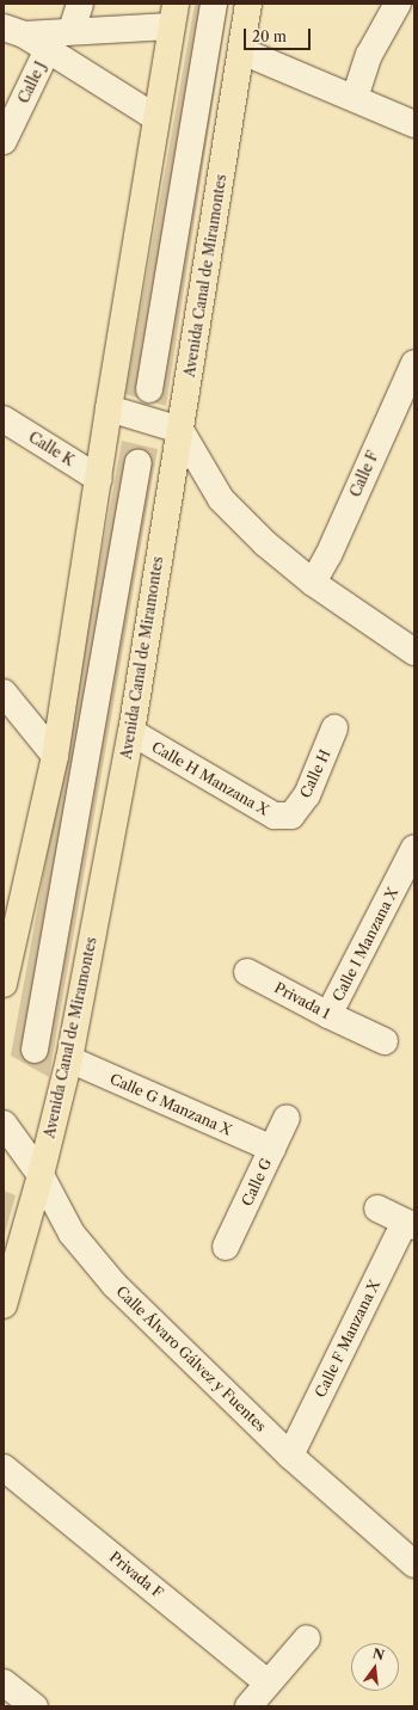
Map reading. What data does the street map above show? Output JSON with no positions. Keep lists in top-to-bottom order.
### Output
{
  "streets": {
    "main road": ["Avenida Canal de Miramontes"],
    "street": [
      "Calle J",
      "Calle K",
      "Calle F",
      "Calle H",
      "Calle H Manzana X",
      "Calle I Manzana X",
      "Privada 1",
      "Calle G Manzana X",
      "Calle G",
      "Calle F Manzana X",
      "Calle Álvaro Gálvez y Fuentes",
      "Privada F"
    ]
  },
  "crossings": [
    ["Avenida Canal de Miramontes", "Calle H Manzana X"],
    ["Avenida Canal de Miramontes", "Calle G Manzana X"],
    ["Avenida Canal de Miramontes", "Calle Álvaro Gálvez y Fuentes"],
    ["Calle H", "Calle H Manzana X"],
    ["Calle I Manzana X", "Privada 1"],
    ["Calle G Manzana X", "Calle G"],
    ["Calle F Manzana X", "Calle Álvaro Gálvez y Fuentes"]
  ],
  "scale_bar": "20 m",
  "north": "top"
}
